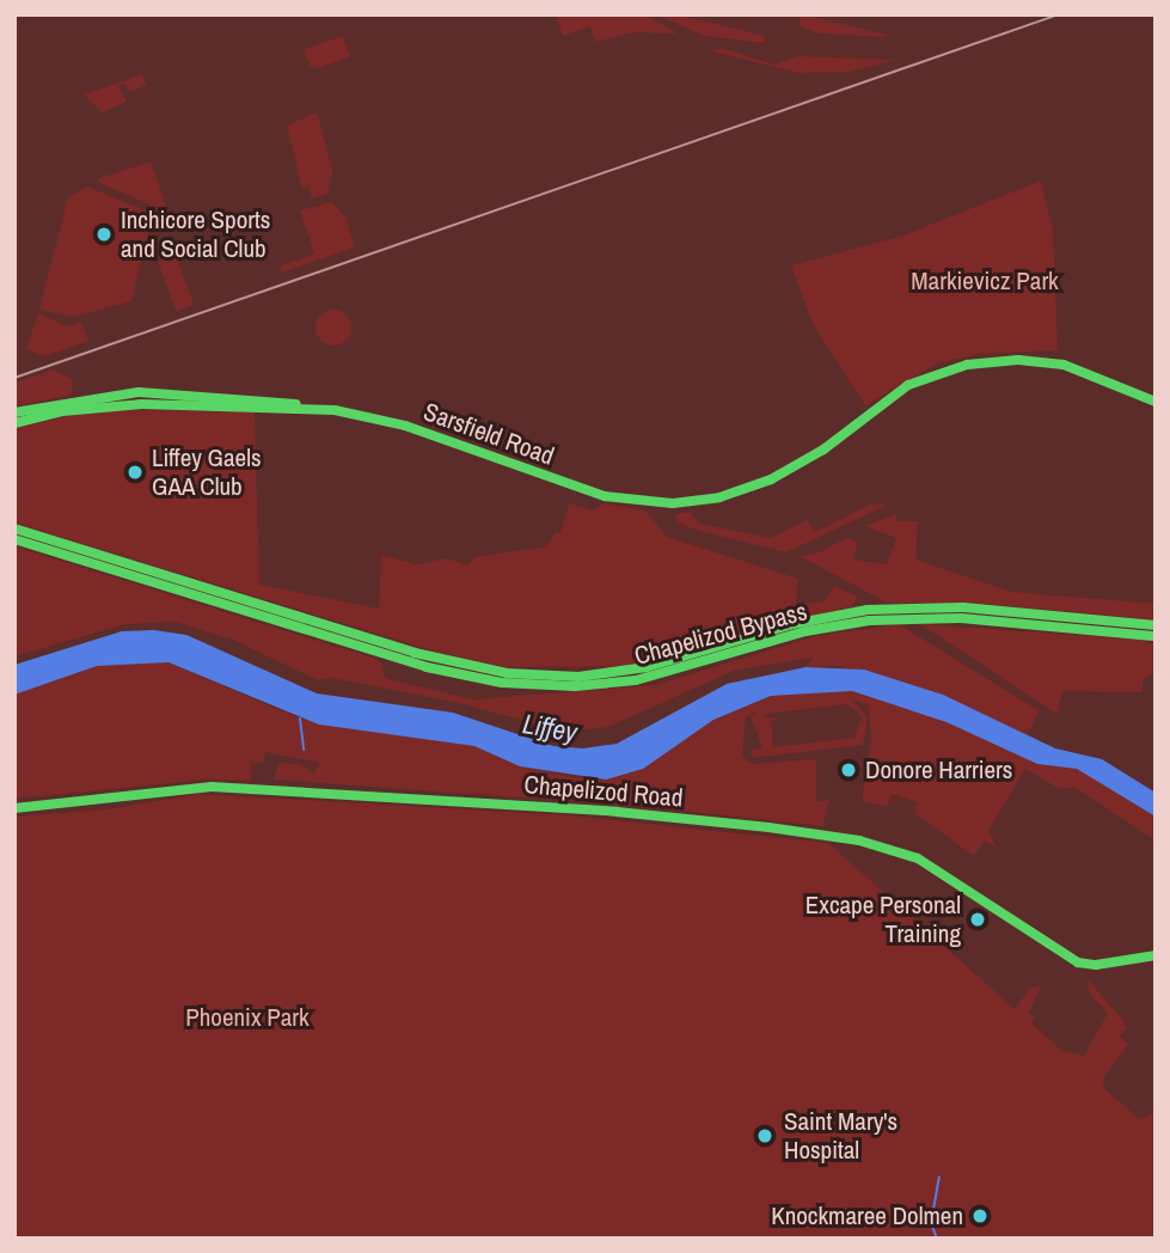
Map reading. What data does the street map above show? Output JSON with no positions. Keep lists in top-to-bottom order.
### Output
{
  "streets": {
    "main road": ["Sarsfield Road", "Chapelizod Bypass", "Chapelizod Road"]
  },
  "water": ["Liffey"],
  "parks": ["Markievicz Park", "Phoenix Park"],
  "places": [
    "Inchicore Sports and Social Club",
    "Liffey Gaels GAA Club",
    "Donore Harriers",
    "Excape Personal Training",
    "Saint Mary's Hospital",
    "Knockmaree Dolmen"
  ]
}
